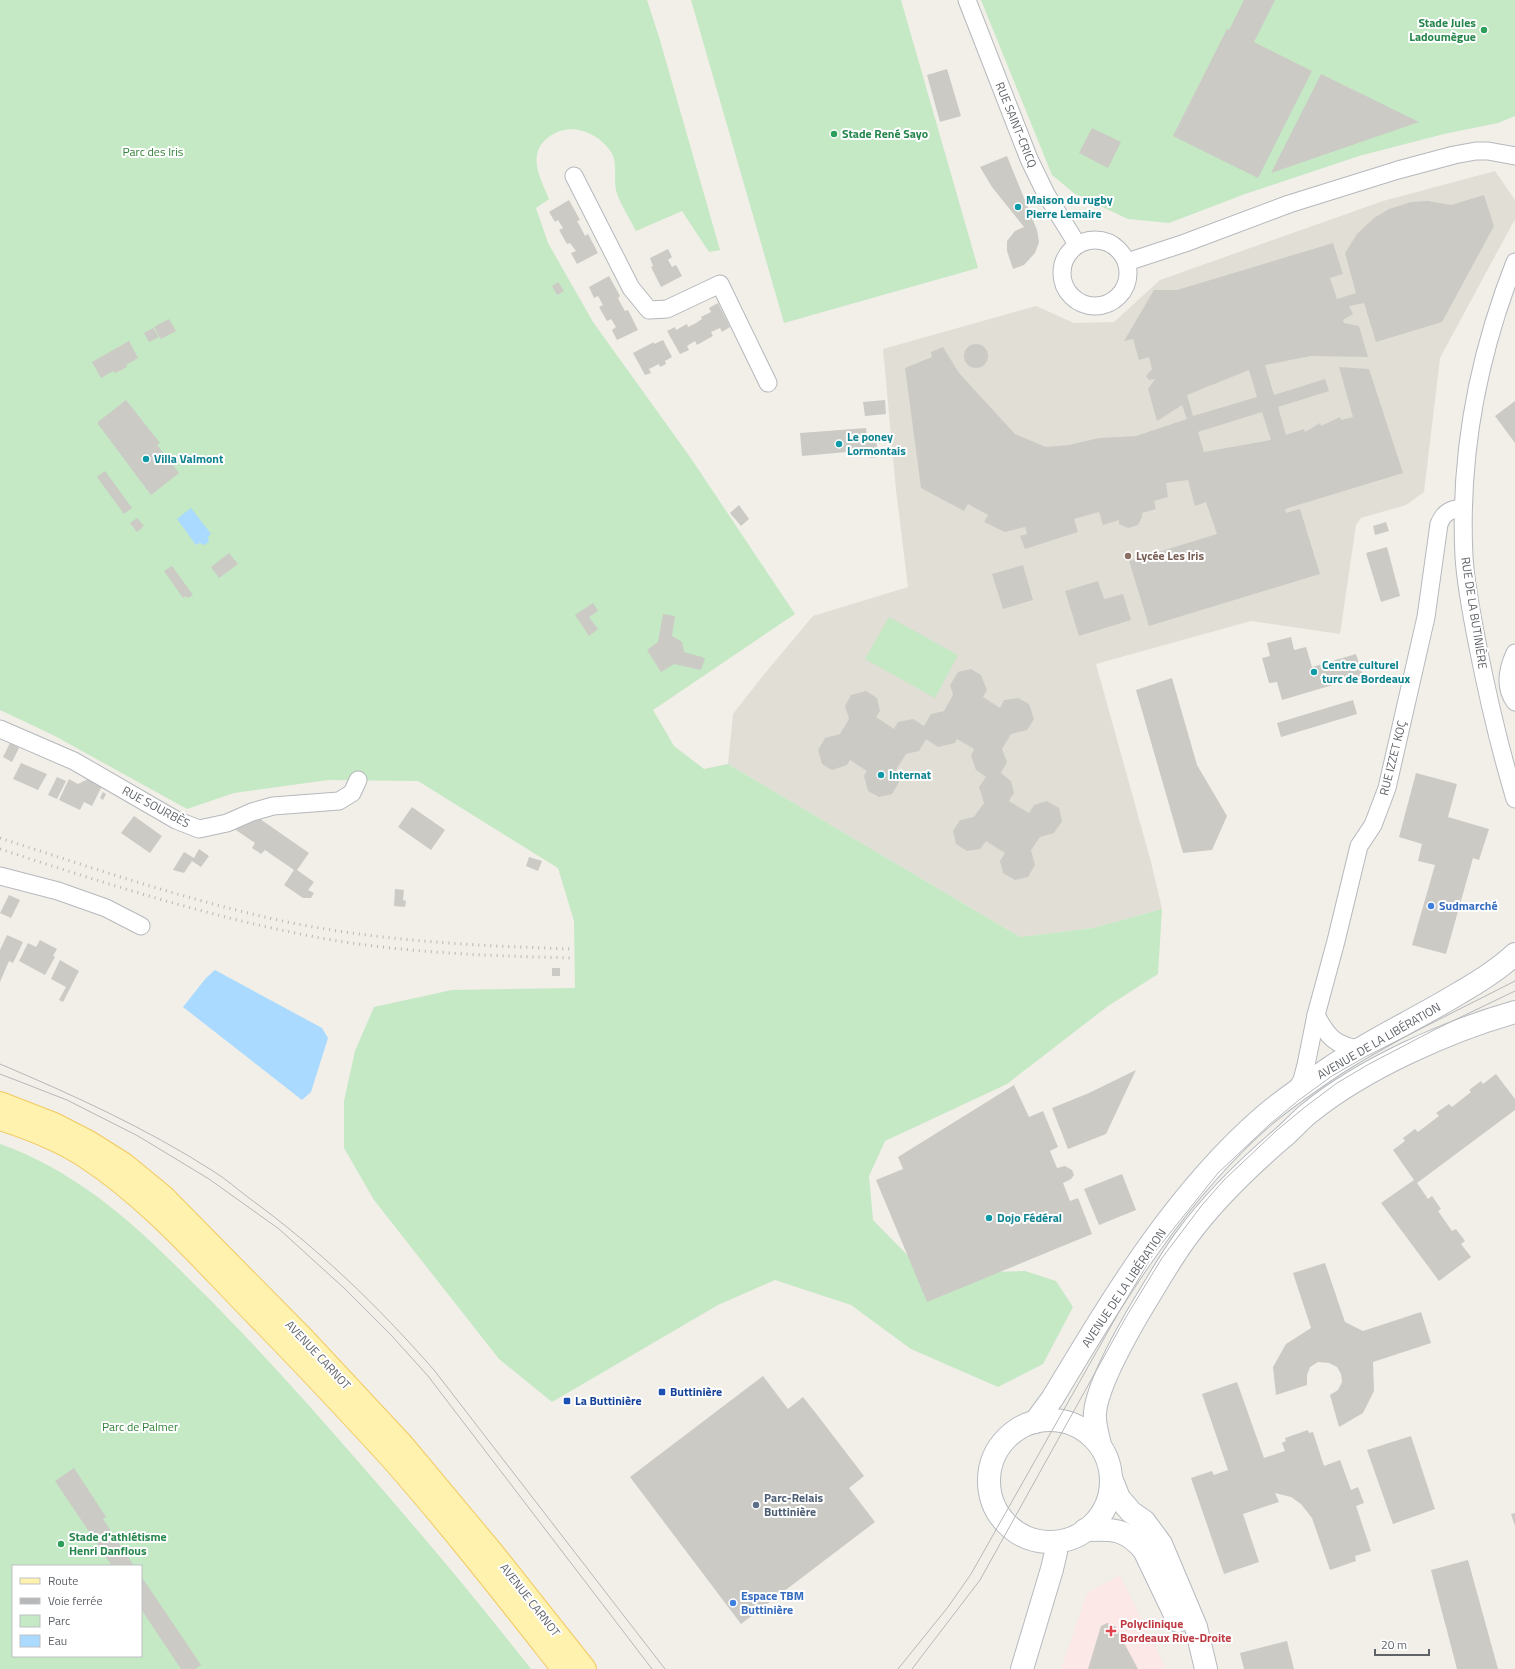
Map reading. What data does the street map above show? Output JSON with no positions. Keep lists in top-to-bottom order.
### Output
{
  "streets": {
    "main road": ["AVENUE CARNOT"],
    "street": [
      "RUE SAINT-CRICQ",
      "RUE DE LA BUTINIÈRE",
      "RUE IZZET KOÇ",
      "RUE SOURBÈS",
      "AVENUE DE LA LIBÉRATION"
    ]
  },
  "crossings": [
    ["RUE DE LA BUTINIÈRE", "RUE IZZET KOÇ"],
    ["RUE IZZET KOÇ", "AVENUE DE LA LIBÉRATION"]
  ],
  "parks": ["Parc des Iris", "Parc de Palmer"],
  "places": {
    "other": [
      "Stade Jules Ladoumègue",
      "Stade René Sayo",
      "Maison du rugby Pierre Lemaire",
      "Le poney Lormontais",
      "Villa Valmont",
      "Lycée Les Iris",
      "Centre culturel turc de Bordeaux",
      "Internat",
      "Sudmarché",
      "Dojo Fédéral",
      "Parc-Relais Buttinière",
      "Stade d'athlétisme Henri Danflous",
      "Espace TBM Buttinière"
    ],
    "transit": ["Buttinière", "La Buttinière"],
    "health": ["Polyclinique Bordeaux Rive-Droite"]
  },
  "legend": [
    "Route",
    "Voie ferrée",
    "Parc",
    "Eau"
  ],
  "scale_bar": "20 m"
}
